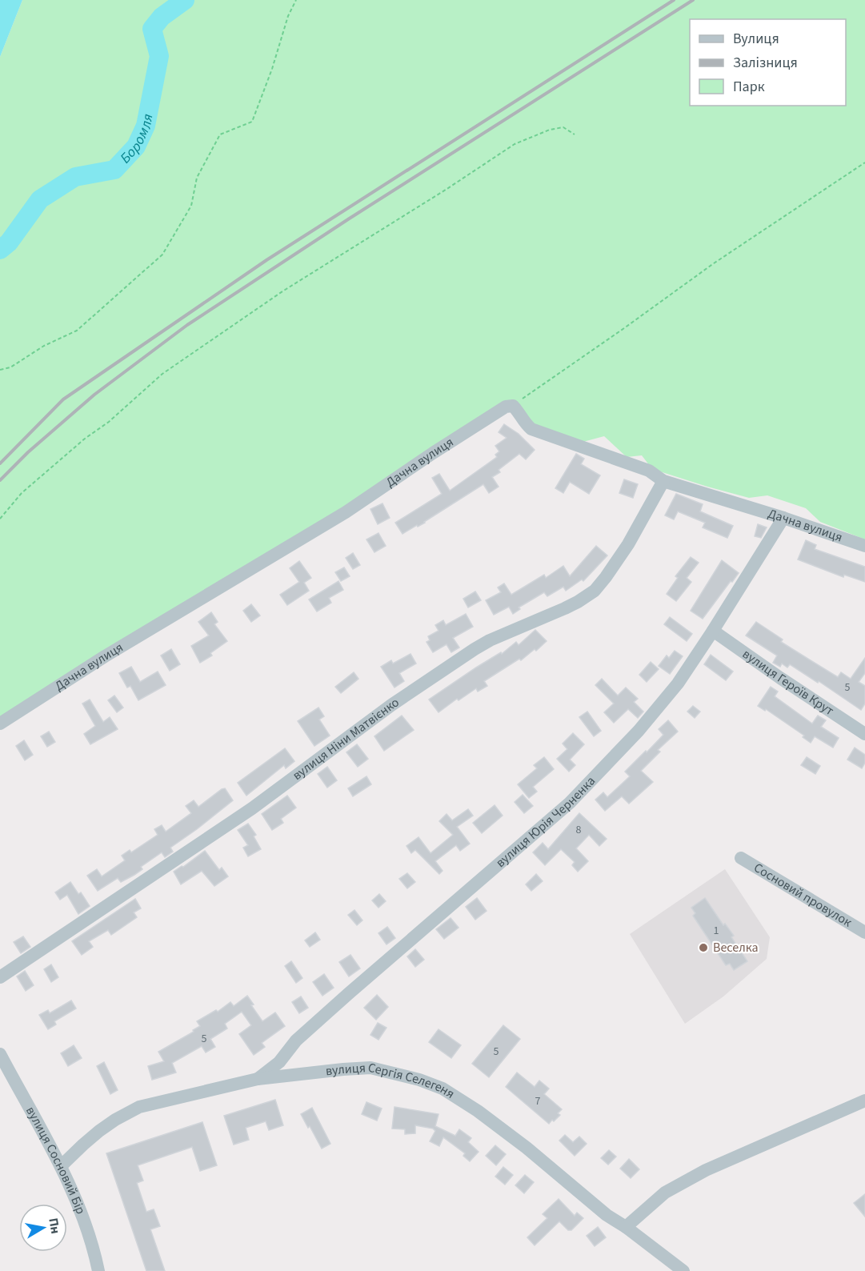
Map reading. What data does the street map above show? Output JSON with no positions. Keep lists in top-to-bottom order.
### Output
{
  "streets": {
    "street": [
      "Дачна вулиця",
      "вулиця Героїв Крут",
      "вулиця Ніни Матвієнко",
      "вулиця Юрія Черненка",
      "Сосновий провулок",
      "вулиця Сергія Селегеня",
      "вулиця Сосновий Бір"
    ]
  },
  "crossings": [
    ["Дачна вулиця", "вулиця Ніни Матвієнко"],
    ["Дачна вулиця", "вулиця Юрія Черненка"],
    ["вулиця Героїв Крут", "вулиця Юрія Черненка"],
    ["вулиця Юрія Черненка", "вулиця Сергія Селегеня"],
    ["вулиця Сергія Селегеня", "вулиця Сосновий Бір"]
  ],
  "water": ["Боромля"],
  "places": ["Веселка"],
  "house_numbers": [
    "5",
    "8",
    "1",
    "5",
    "5",
    "7"
  ],
  "legend": ["Вулиця", "Залізниця", "Парк"],
  "north": "right"
}
